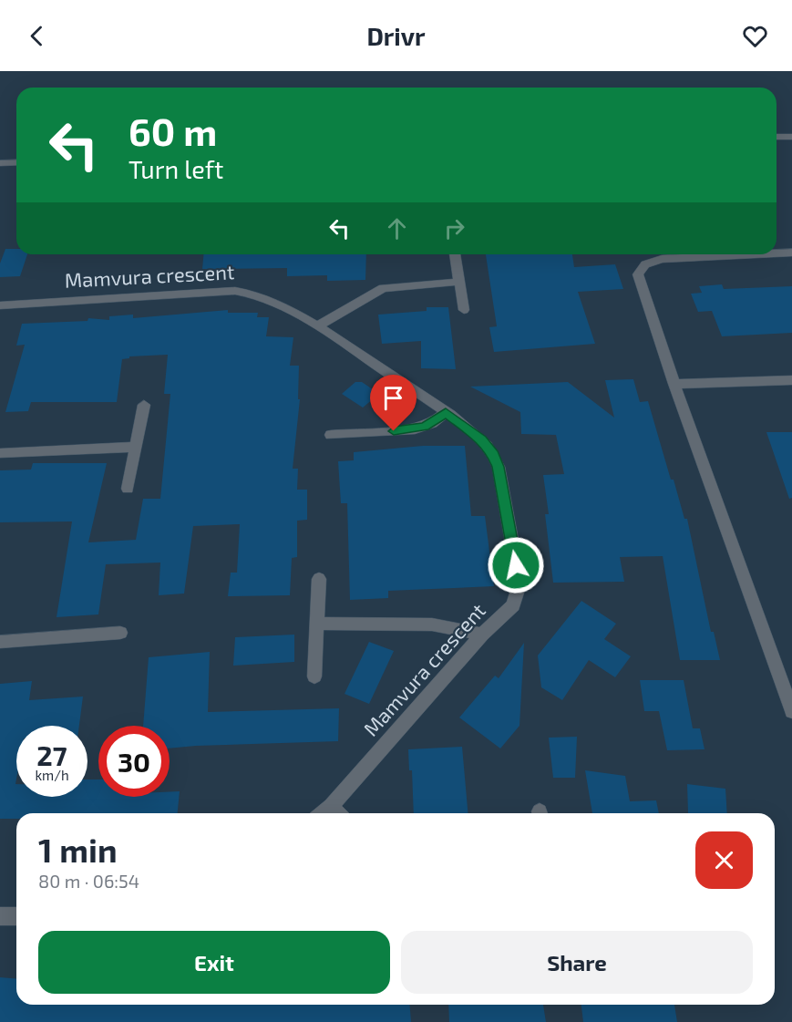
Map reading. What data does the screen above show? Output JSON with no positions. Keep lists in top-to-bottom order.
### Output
{
  "streets": {
    "street": ["Mamvura crescent"]
  },
  "page": {
    "header": "Drivr",
    "turn": ["60 m", "Turn left"],
    "speed": "27 km/h",
    "limit": "30",
    "heading": ["1 min", "80 m · 06:54"],
    "buttons": ["Exit", "Share"]
  }
}
